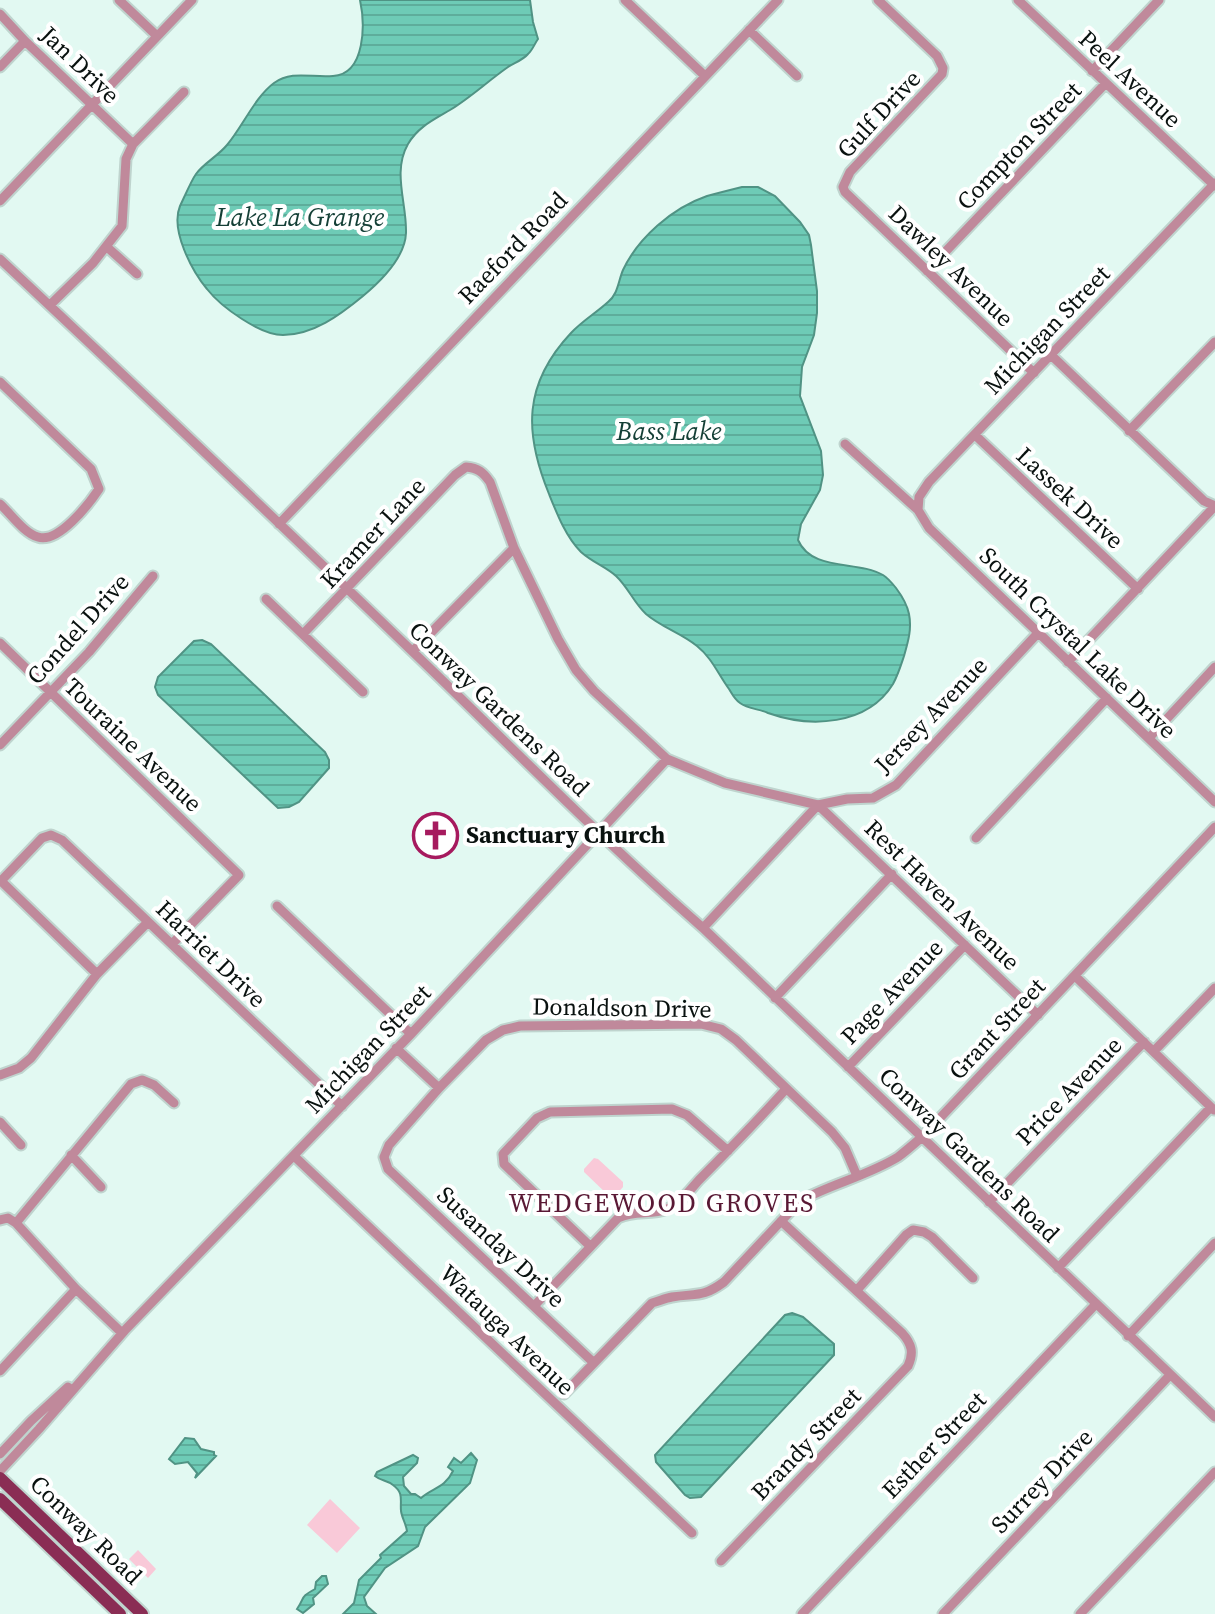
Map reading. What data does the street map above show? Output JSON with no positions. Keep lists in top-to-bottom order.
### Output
{
  "streets": {
    "main road": ["Conway Road"],
    "street": [
      "Jan Drive",
      "Peel Avenue",
      "Gulf Drive",
      "Compton Street",
      "Raeford Road",
      "Dawley Avenue",
      "Michigan Street",
      "Lassek Drive",
      "Kramer Lane",
      "Condel Drive",
      "South Crystal Lake Drive",
      "Conway Gardens Road",
      "Jersey Avenue",
      "Touraine Avenue",
      "Rest Haven Avenue",
      "Harriet Drive",
      "Page Avenue",
      "Donaldson Drive",
      "Grant Street",
      "Price Avenue",
      "Susanday Drive",
      "Watauga Avenue",
      "Brandy Street",
      "Esther Street",
      "Surrey Drive"
    ]
  },
  "crossings": [
    ["Peel Avenue", "Compton Street"],
    ["Peel Avenue", "Michigan Street"],
    ["Gulf Drive", "Dawley Avenue"],
    ["Compton Street", "Dawley Avenue"],
    ["Raeford Road", "Conway Gardens Road"],
    ["Dawley Avenue", "Michigan Street"],
    ["Michigan Street", "Lassek Drive"],
    ["Michigan Street", "South Crystal Lake Drive"],
    ["Michigan Street", "Conway Gardens Road"],
    ["Michigan Street", "Harriet Drive"],
    ["Michigan Street", "Watauga Avenue"],
    ["Kramer Lane", "Conway Gardens Road"],
    ["Condel Drive", "Touraine Avenue"],
    ["South Crystal Lake Drive", "Jersey Avenue"],
    ["Conway Gardens Road", "Page Avenue"],
    ["Conway Gardens Road", "Grant Street"],
    ["Conway Gardens Road", "Price Avenue"],
    ["Conway Gardens Road", "Esther Street"],
    ["Conway Gardens Road", "Surrey Drive"],
    ["Jersey Avenue", "Rest Haven Avenue"],
    ["Touraine Avenue", "Harriet Drive"],
    ["Rest Haven Avenue", "Page Avenue"],
    ["Rest Haven Avenue", "Grant Street"],
    ["Donaldson Drive", "Grant Street"],
    ["Donaldson Drive", "Susanday Drive"],
    ["Grant Street", "Susanday Drive"]
  ],
  "districts": ["WEDGEWOOD GROVES"],
  "water": ["Lake La Grange", "Bass Lake"],
  "places": {
    "church": ["Sanctuary Church"]
  }
}
